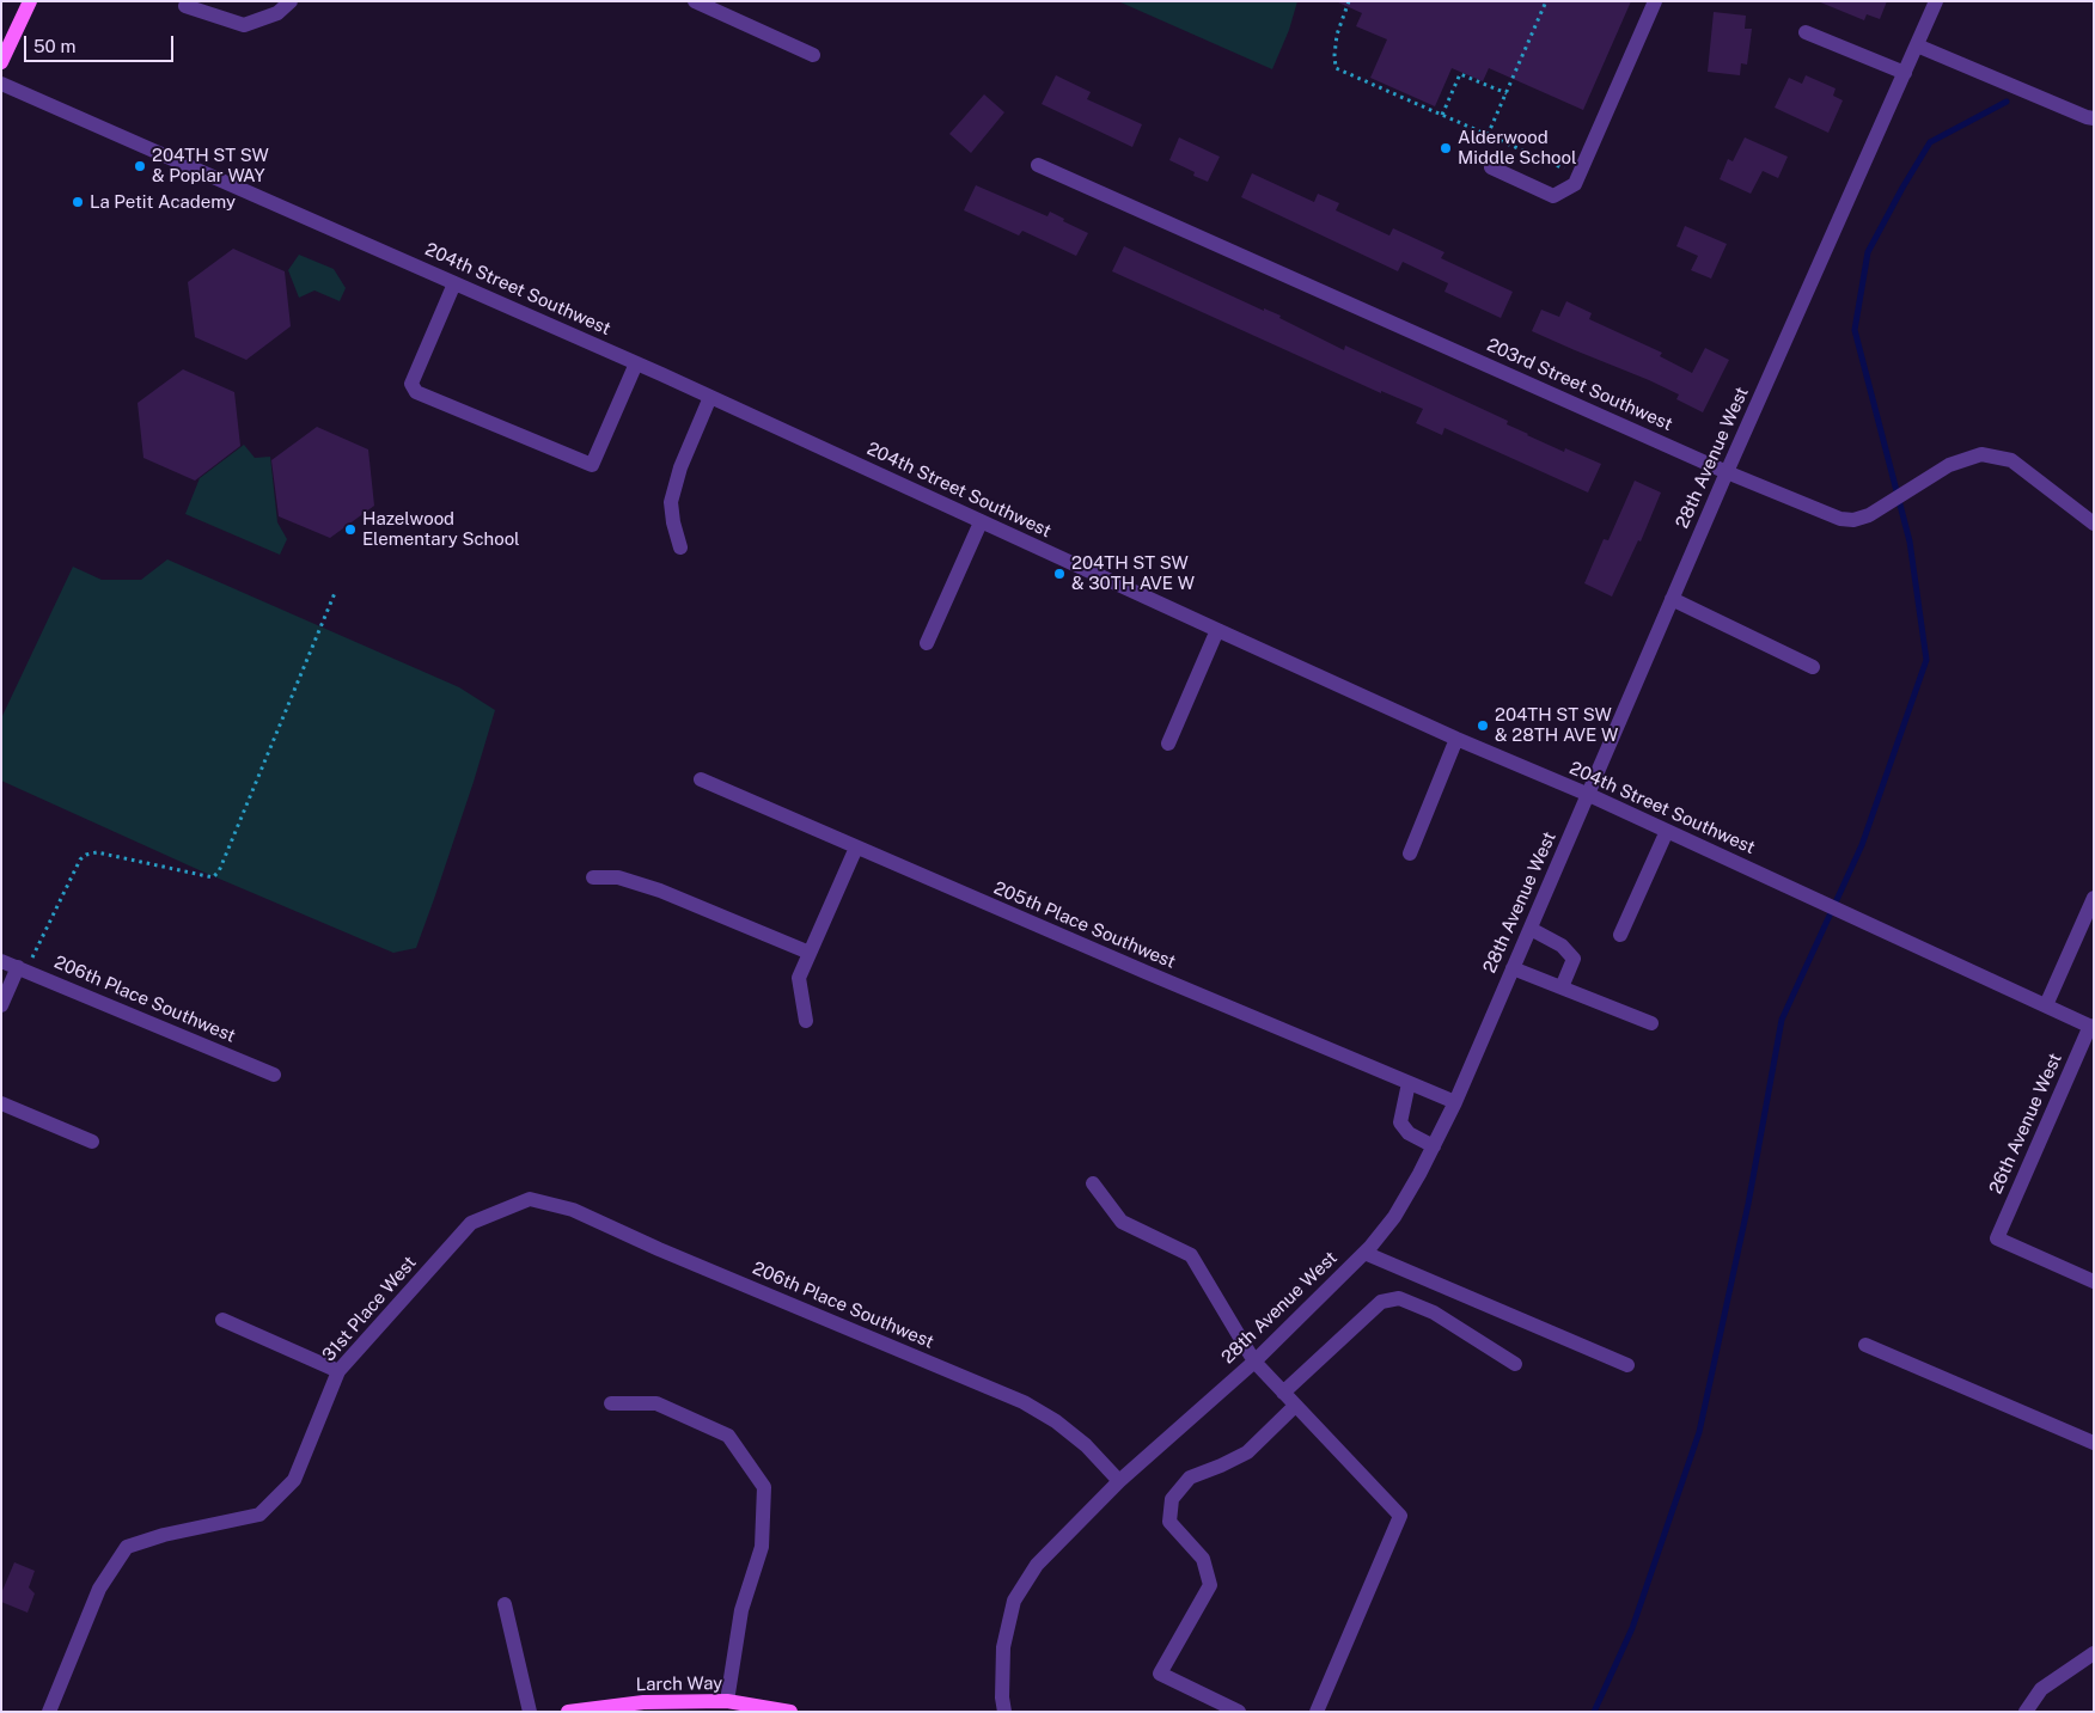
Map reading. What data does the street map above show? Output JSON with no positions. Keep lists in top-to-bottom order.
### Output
{
  "streets": {
    "main road": ["Larch Way"],
    "street": [
      "204th Street Southwest",
      "203rd Street Southwest",
      "28th Avenue West",
      "205th Place Southwest",
      "206th Place Southwest",
      "26th Avenue West",
      "31st Place West"
    ]
  },
  "crossings": [
    ["204th Street Southwest", "28th Avenue West"],
    ["204th Street Southwest", "26th Avenue West"],
    ["203rd Street Southwest", "28th Avenue West"],
    ["28th Avenue West", "205th Place Southwest"],
    ["28th Avenue West", "206th Place Southwest"],
    ["206th Place Southwest", "31st Place West"]
  ],
  "places": [
    "Alderwood Middle School",
    "204TH ST SW & Poplar WAY",
    "La Petit Academy",
    "Hazelwood Elementary School",
    "204TH ST SW & 30TH AVE W",
    "204TH ST SW & 28TH AVE W"
  ],
  "scale_bar": "50 m"
}
